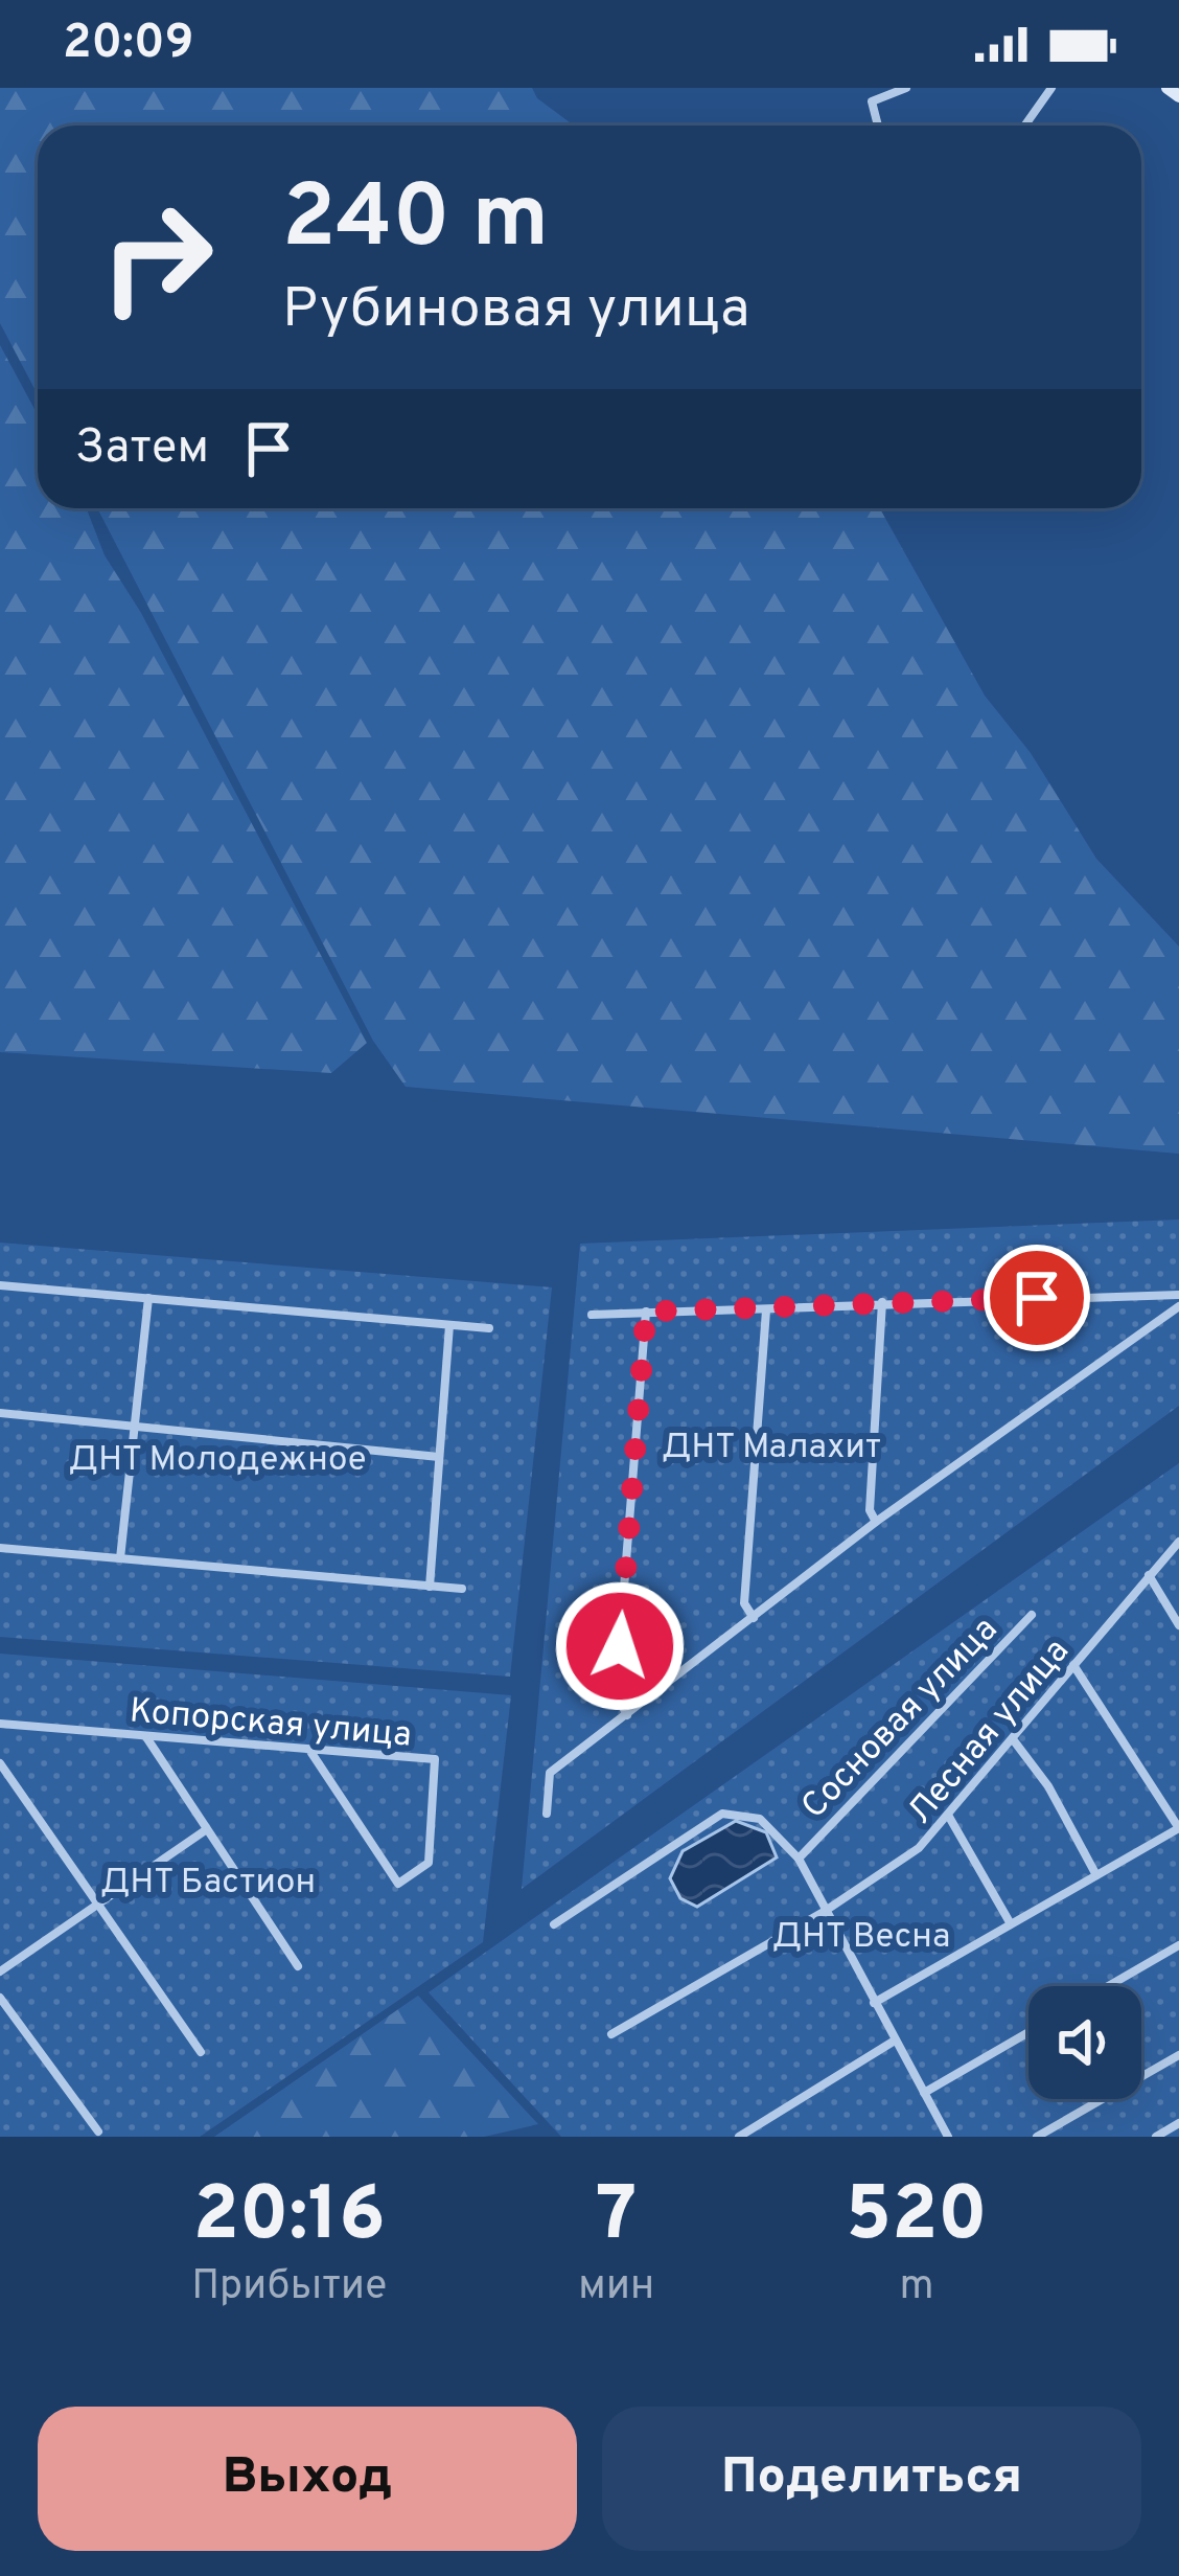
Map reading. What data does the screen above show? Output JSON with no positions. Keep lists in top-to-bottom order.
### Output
{
  "streets": {
    "street": ["Сосновая улица", "Копорская улица", "Лесная улица"]
  },
  "parks": [
    "ДНТ Малахит",
    "ДНТ Молодежное",
    "ДНТ Бастион",
    "ДНТ Весна"
  ],
  "page": {
    "status": "20:09",
    "turn": ["240 m", "Рубиновая улица"],
    "then": "Затем",
    "eta": [
      "20:16",
      "Прибытие",
      "7",
      "мин",
      "520",
      "m"
    ],
    "buttons": ["Выход", "Поделиться"]
  }
}
